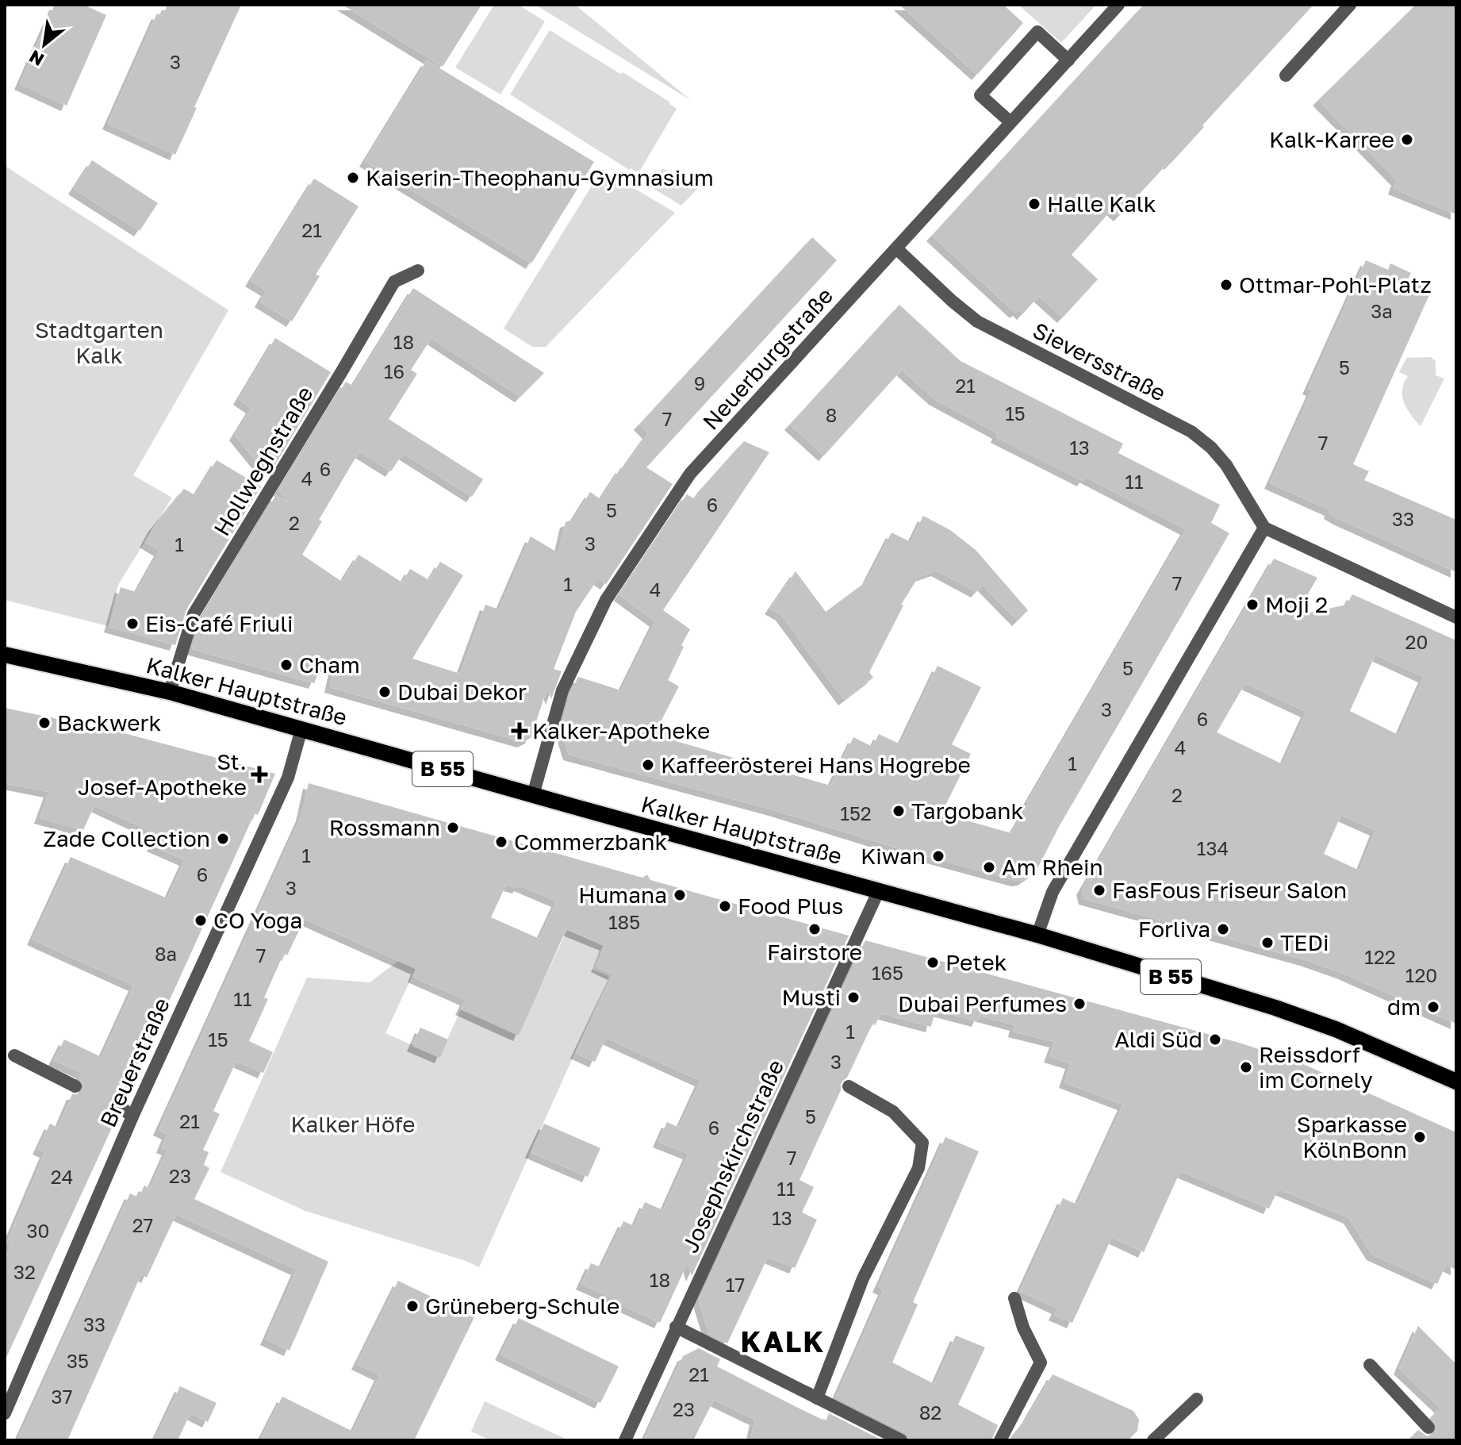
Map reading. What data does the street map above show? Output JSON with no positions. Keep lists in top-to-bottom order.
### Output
{
  "streets": {
    "main road": ["Kalker Hauptstraße", "B 55"],
    "street": [
      "Neuerburgstraße",
      "Sieversstraße",
      "Hollweghstraße",
      "Breuerstraße",
      "Josephskirchstraße"
    ]
  },
  "crossings": [
    ["Neuerburgstraße", "Sieversstraße"],
    ["Neuerburgstraße", "Kalker Hauptstraße"],
    ["Hollweghstraße", "Kalker Hauptstraße"],
    ["Kalker Hauptstraße", "Breuerstraße"],
    ["Kalker Hauptstraße", "Josephskirchstraße"]
  ],
  "districts": ["KALK"],
  "parks": ["Stadtgarten Kalk", "Kalker Höfe"],
  "places": {
    "other": [
      "Kalk-Karree",
      "Kaiserin-Theophanu-Gymnasium",
      "Halle Kalk",
      "Ottmar-Pohl-Platz",
      "Moji 2",
      "Eis-Café Friuli",
      "Cham",
      "Dubai Dekor",
      "Backwerk",
      "Kaffeerösterei Hans Hogrebe",
      "Targobank",
      "Rossmann",
      "Zade Collection",
      "Commerzbank",
      "Kiwan",
      "Am Rhein",
      "FasFous Friseur Salon",
      "Humana",
      "Food Plus",
      "CO Yoga",
      "Fairstore",
      "Forliva",
      "TEDi",
      "Petek",
      "Musti",
      "Dubai Perfumes",
      "dm",
      "Aldi Süd",
      "Reissdorf im Cornely",
      "Sparkasse KölnBonn",
      "Grüneberg-Schule"
    ],
    "health": ["Kalker-Apotheke", "St. Josef-Apotheke"]
  },
  "house_numbers": [
    "3",
    "21",
    "3a",
    "18",
    "5",
    "16",
    "9",
    "21",
    "15",
    "8",
    "7",
    "7",
    "13",
    "6",
    "4",
    "11",
    "6",
    "5",
    "33",
    "2",
    "3",
    "1",
    "7",
    "1",
    "4",
    "20",
    "5",
    "3",
    "6",
    "4",
    "1",
    "2",
    "152",
    "134",
    "1",
    "6",
    "3",
    "185",
    "8a",
    "7",
    "122",
    "165",
    "120",
    "11",
    "1",
    "15",
    "3",
    "5",
    "21",
    "6",
    "7",
    "23",
    "24",
    "11",
    "13",
    "27",
    "30",
    "32",
    "18",
    "17",
    "33",
    "35",
    "21",
    "37",
    "23",
    "82"
  ],
  "north": "bottom left"
}
